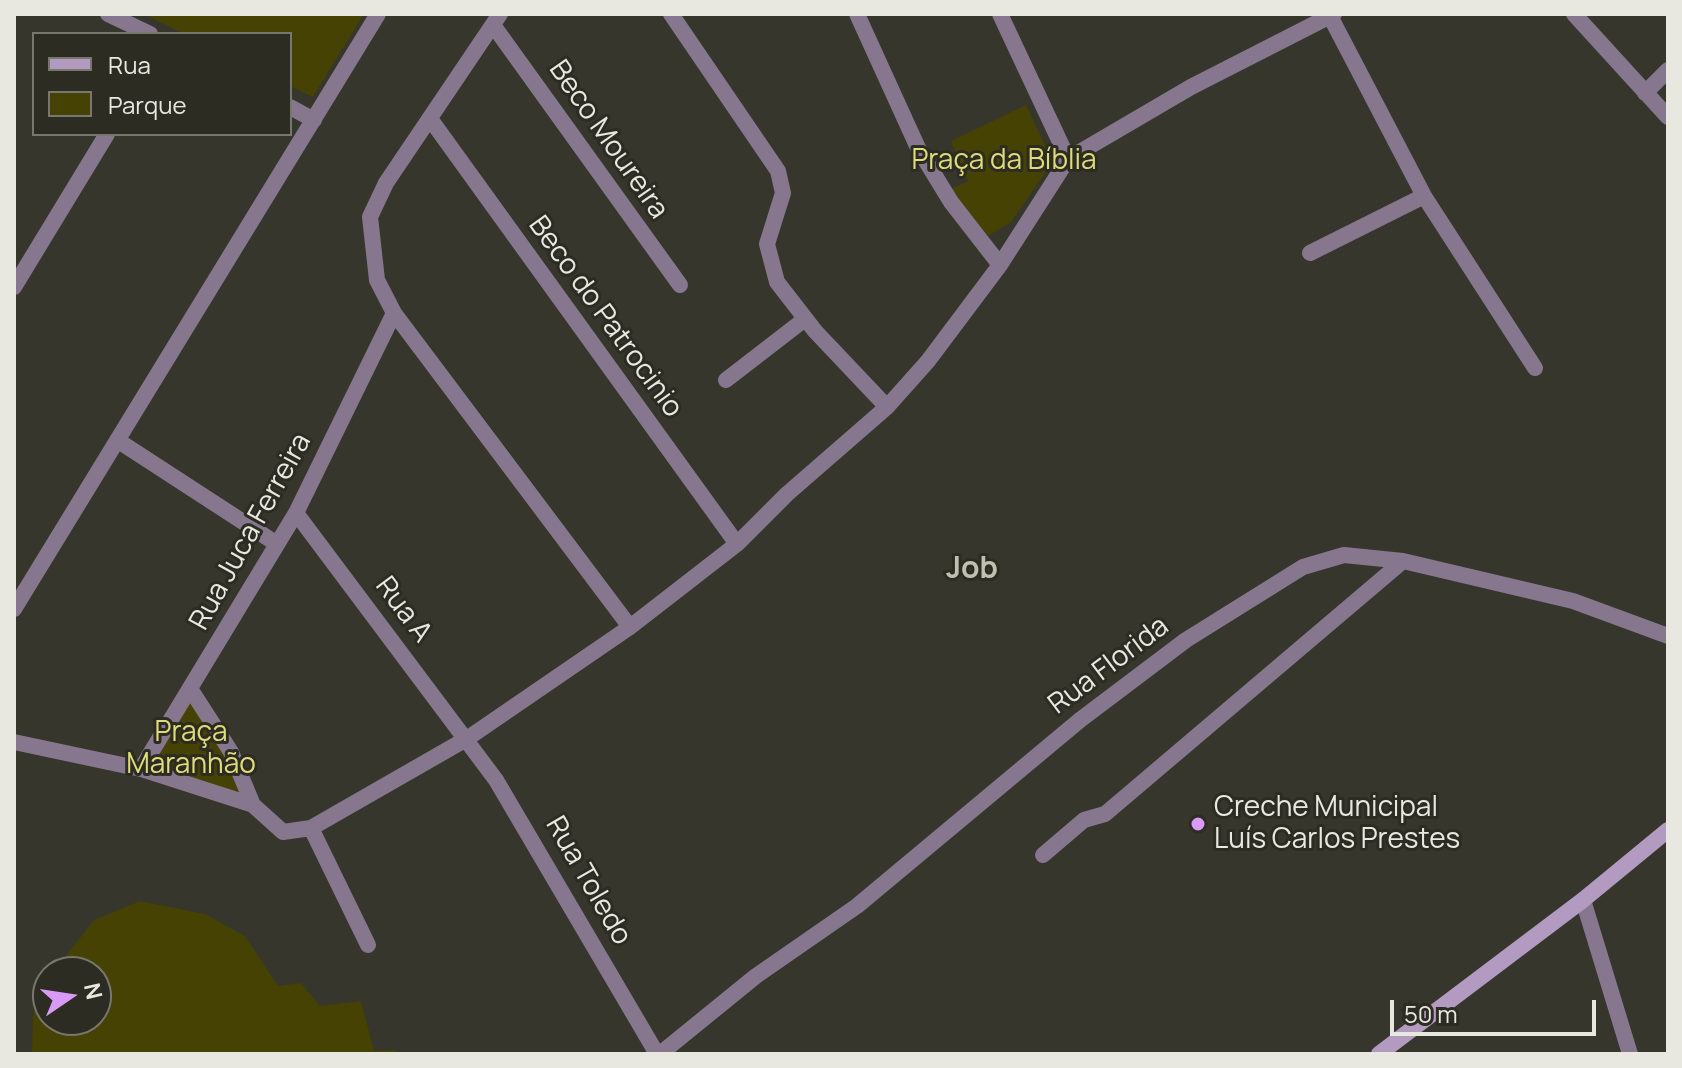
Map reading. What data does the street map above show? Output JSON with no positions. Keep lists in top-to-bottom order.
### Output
{
  "streets": {
    "street": [
      "Beco Moureira",
      "Beco do Patrocinio",
      "Rua Juca Ferreira",
      "Rua A",
      "Rua Florida",
      "Rua Toledo"
    ]
  },
  "crossings": [
    ["Rua Juca Ferreira", "Rua A"],
    ["Rua A", "Rua Toledo"],
    ["Rua Florida", "Rua Toledo"]
  ],
  "districts": ["Job"],
  "parks": ["Praça da Bíblia", "Praça Maranhão"],
  "places": ["Creche Municipal Luís Carlos Prestes"],
  "legend": ["Rua", "Parque"],
  "scale_bar": "50 m",
  "north": "right"
}
